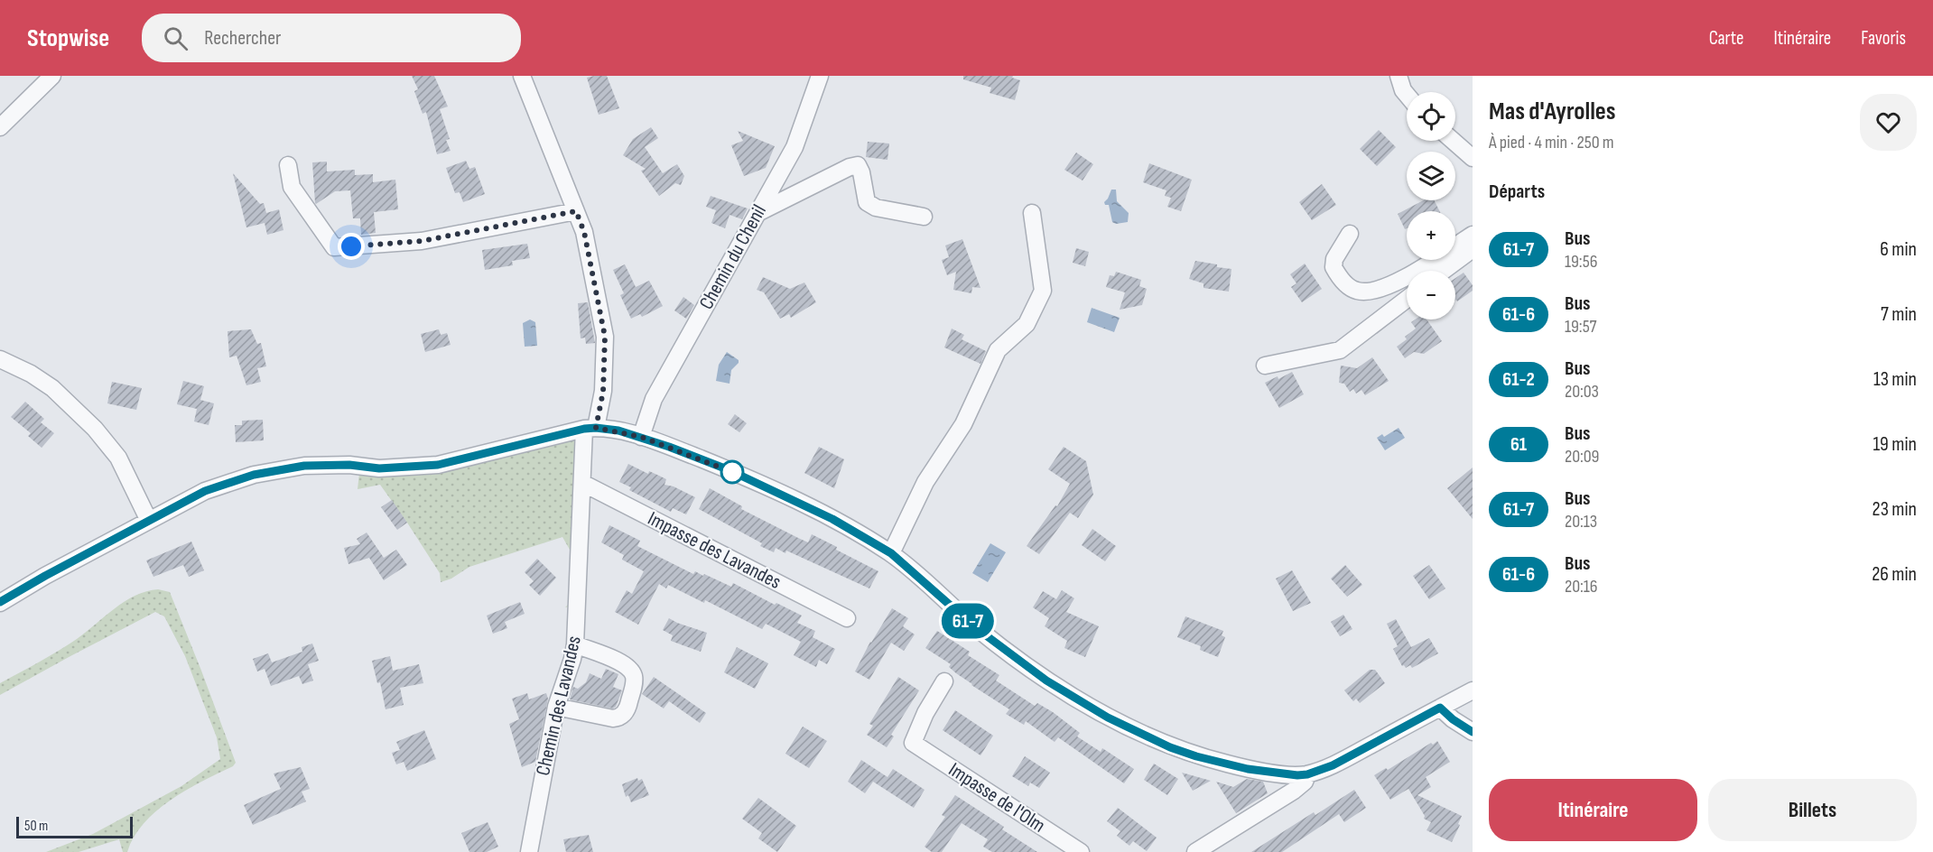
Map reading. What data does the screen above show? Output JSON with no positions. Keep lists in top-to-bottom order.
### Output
{
  "streets": {
    "street": [
      "Chemin du Chenil",
      "Impasse des Lavandes",
      "Chemin des Lavandes",
      "Impasse de l'Olm"
    ]
  },
  "crossings": [
    ["Impasse des Lavandes", "Chemin des Lavandes"]
  ],
  "lines": ["bus line 61-7"],
  "scale_bar": "50 m",
  "page": {
    "header": "Stopwise",
    "search": "Rechercher",
    "nav": ["Carte", "Itinéraire", "Favoris"],
    "on_map": "61-7",
    "heading": [
      ["Mas d'Ayrolles", "À pied · 4 min · 250 m"],
      "Départs"
    ],
    "map_buttons": ["+", "−"],
    "list": [
      {
        "mark": "61-7",
        "name": "Bus",
        "note": "19:56",
        "value": "6 min"
      },
      {
        "mark": "61-6",
        "name": "Bus",
        "note": "19:57",
        "value": "7 min"
      },
      {
        "mark": "61-2",
        "name": "Bus",
        "note": "20:03",
        "value": "13 min"
      },
      {
        "mark": "61",
        "name": "Bus",
        "note": "20:09",
        "value": "19 min"
      },
      {
        "mark": "61-7",
        "name": "Bus",
        "note": "20:13",
        "value": "23 min"
      },
      {
        "mark": "61-6",
        "name": "Bus",
        "note": "20:16",
        "value": "26 min"
      }
    ],
    "buttons": ["Itinéraire", "Billets"],
    "scale": "50 m"
  }
}
